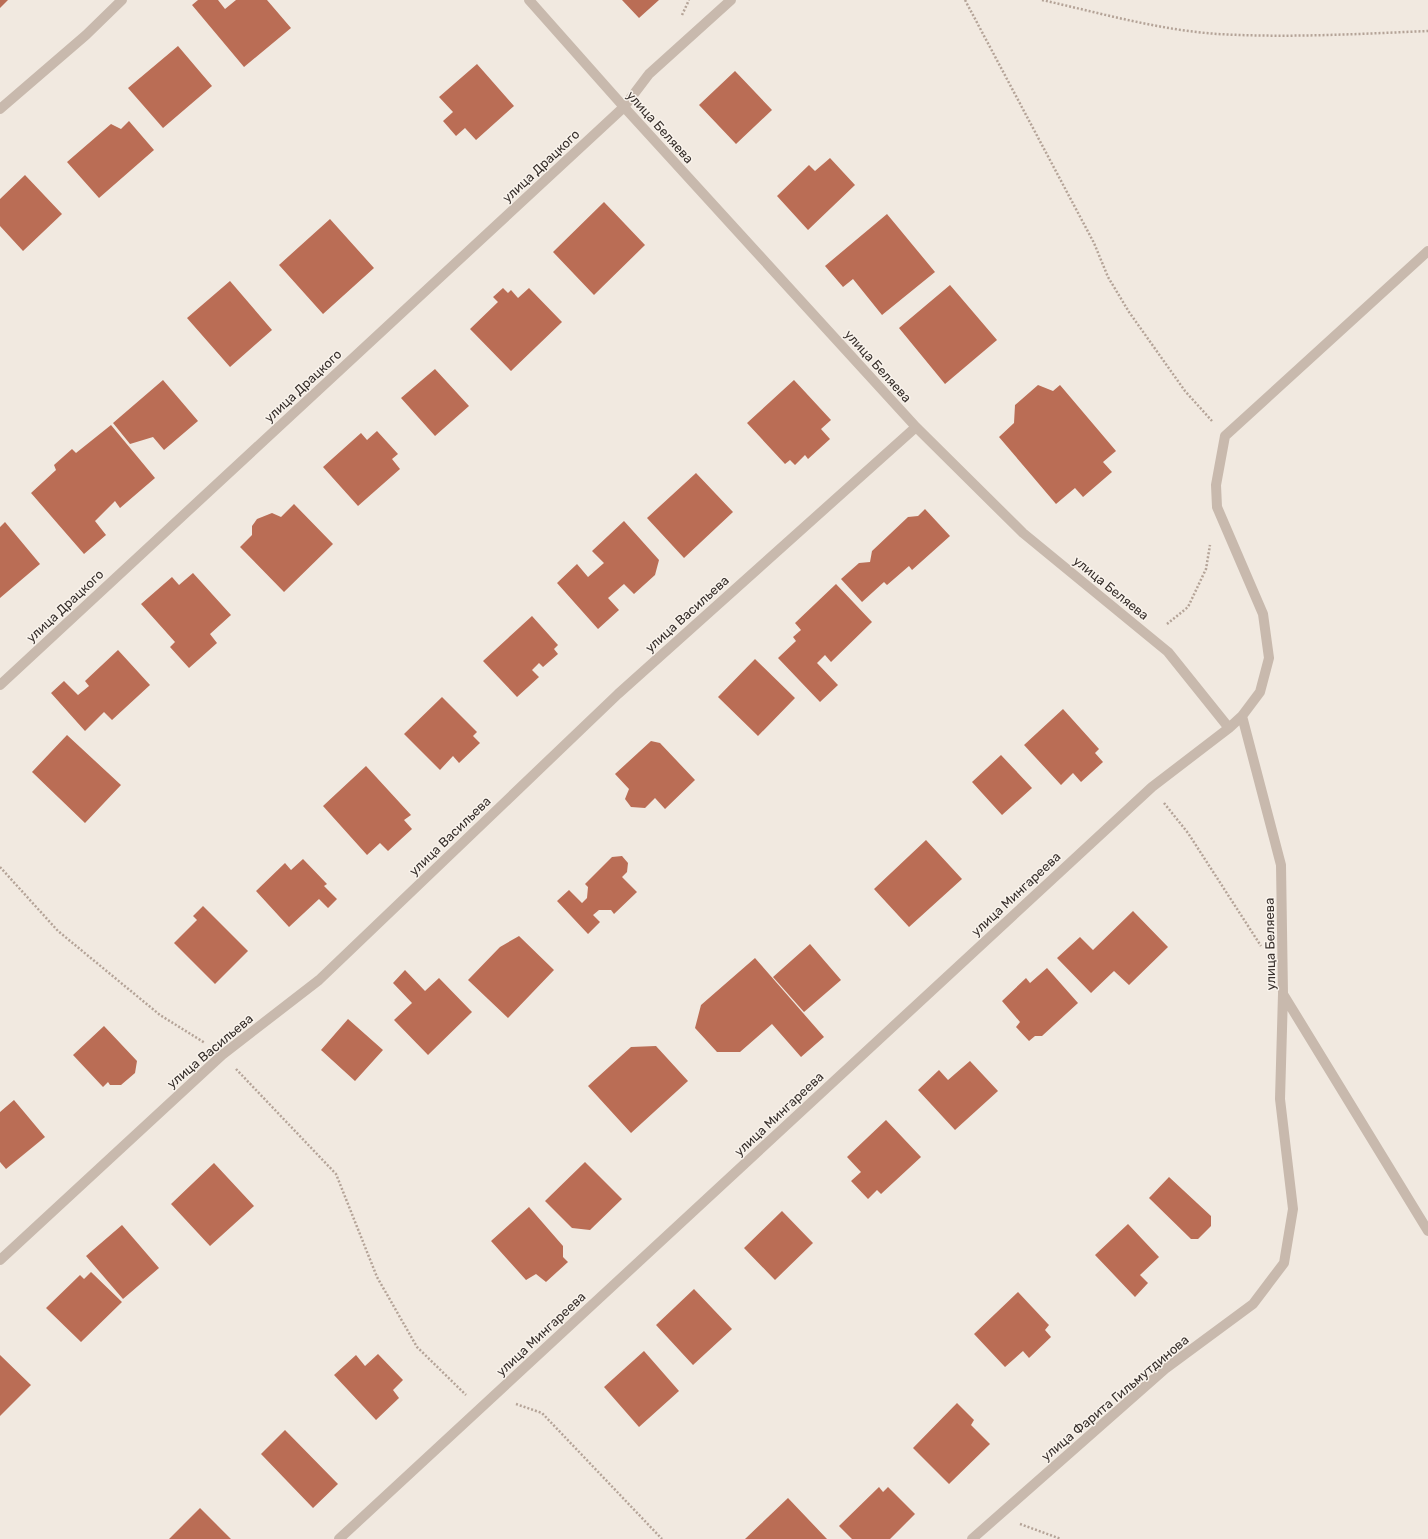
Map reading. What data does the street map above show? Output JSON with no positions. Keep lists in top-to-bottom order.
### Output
{
  "streets": {
    "street": [
      "улица Беляева",
      "улица Драцкого",
      "улица Васильева",
      "улица Мингареева",
      "улица Фарита Гильмутдинова"
    ]
  },
  "crossings": [
    ["улица Беляева", "улица Драцкого"],
    ["улица Беляева", "улица Васильева"],
    ["улица Беляева", "улица Мингареева"],
    ["улица Беляева", "улица Фарита Гильмутдинова"]
  ]
}
